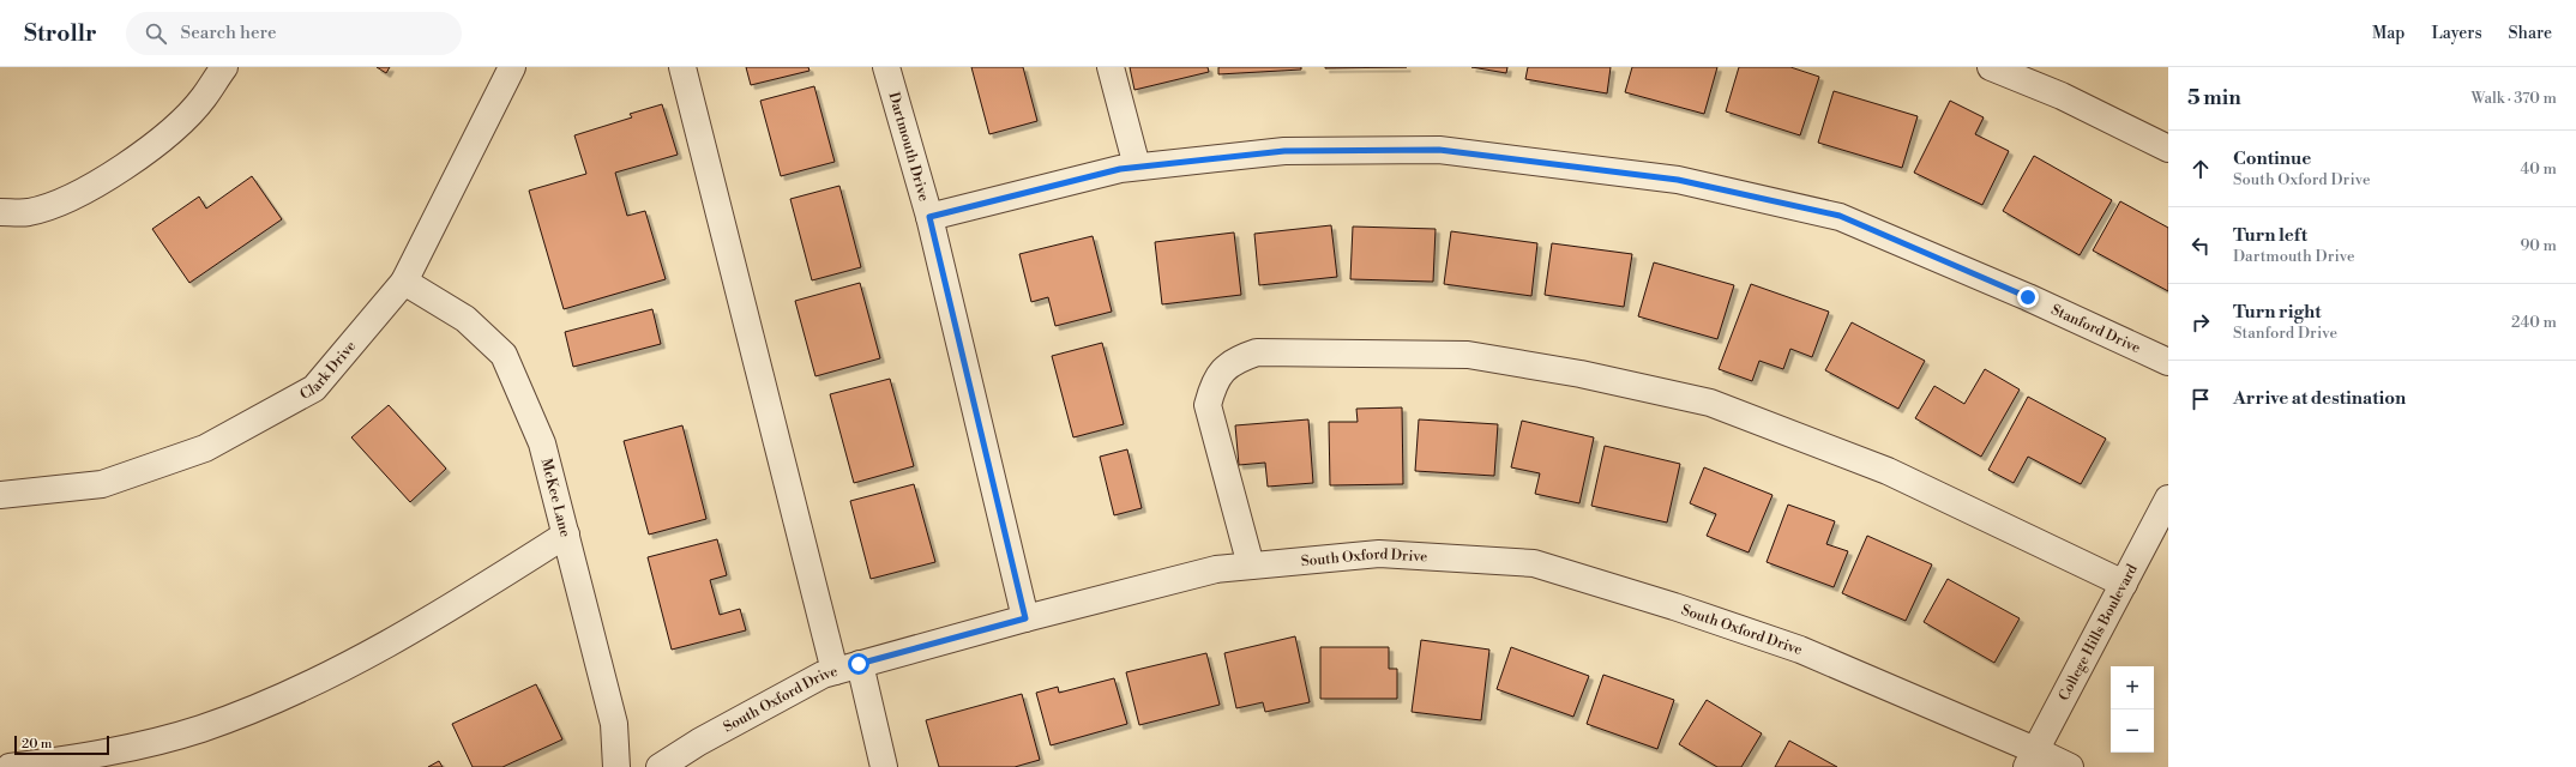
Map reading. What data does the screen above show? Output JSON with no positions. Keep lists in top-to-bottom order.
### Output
{
  "streets": {
    "street": [
      "Dartmouth Drive",
      "Stanford Drive",
      "Clark Drive",
      "McKee Lane",
      "South Oxford Drive",
      "College Hills Boulevard"
    ]
  },
  "crossings": [
    ["Dartmouth Drive", "Stanford Drive"],
    ["Dartmouth Drive", "South Oxford Drive"],
    ["Clark Drive", "McKee Lane"],
    ["South Oxford Drive", "College Hills Boulevard"]
  ],
  "scale_bar": "20 m",
  "page": {
    "header": "Strollr",
    "search": "Search here",
    "nav": ["Map", "Layers", "Share"],
    "heading": ["5 min", "Walk · 370 m"],
    "list": [
      ["Continue", "South Oxford Drive", "40 m"],
      ["Turn left", "Dartmouth Drive", "90 m"],
      ["Turn right", "Stanford Drive", "240 m"],
      "Arrive at destination"
    ],
    "map_buttons": ["+", "−"],
    "scale": "20 m"
  }
}
